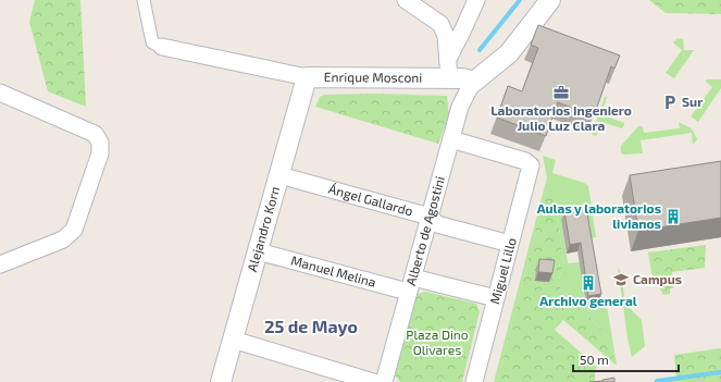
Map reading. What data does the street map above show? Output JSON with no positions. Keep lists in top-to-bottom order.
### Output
{
  "streets": {
    "street": [
      "Enrique Mosconi",
      "Ángel Gallardo",
      "Alejandro Korn",
      "Alberto de Agostini",
      "Miguel Lillo",
      "Manuel Melina"
    ]
  },
  "crossings": [
    ["Enrique Mosconi", "Alejandro Korn"],
    ["Enrique Mosconi", "Alberto de Agostini"],
    ["Ángel Gallardo", "Alejandro Korn"],
    ["Ángel Gallardo", "Alberto de Agostini"],
    ["Ángel Gallardo", "Miguel Lillo"],
    ["Alejandro Korn", "Manuel Melina"],
    ["Alberto de Agostini", "Miguel Lillo"],
    ["Alberto de Agostini", "Manuel Melina"],
    ["Miguel Lillo", "Manuel Melina"]
  ],
  "districts": ["25 de Mayo"],
  "parks": ["Plaza Dino Olivares"],
  "places": {
    "office": ["Laboratorios Ingeniero Julio Luz Clara"],
    "parking": ["Sur"],
    "building": ["Aulas y laboratorios livianos", "Archivo general"],
    "school or university": ["Campus"]
  },
  "scale_bar": "50 m"
}
